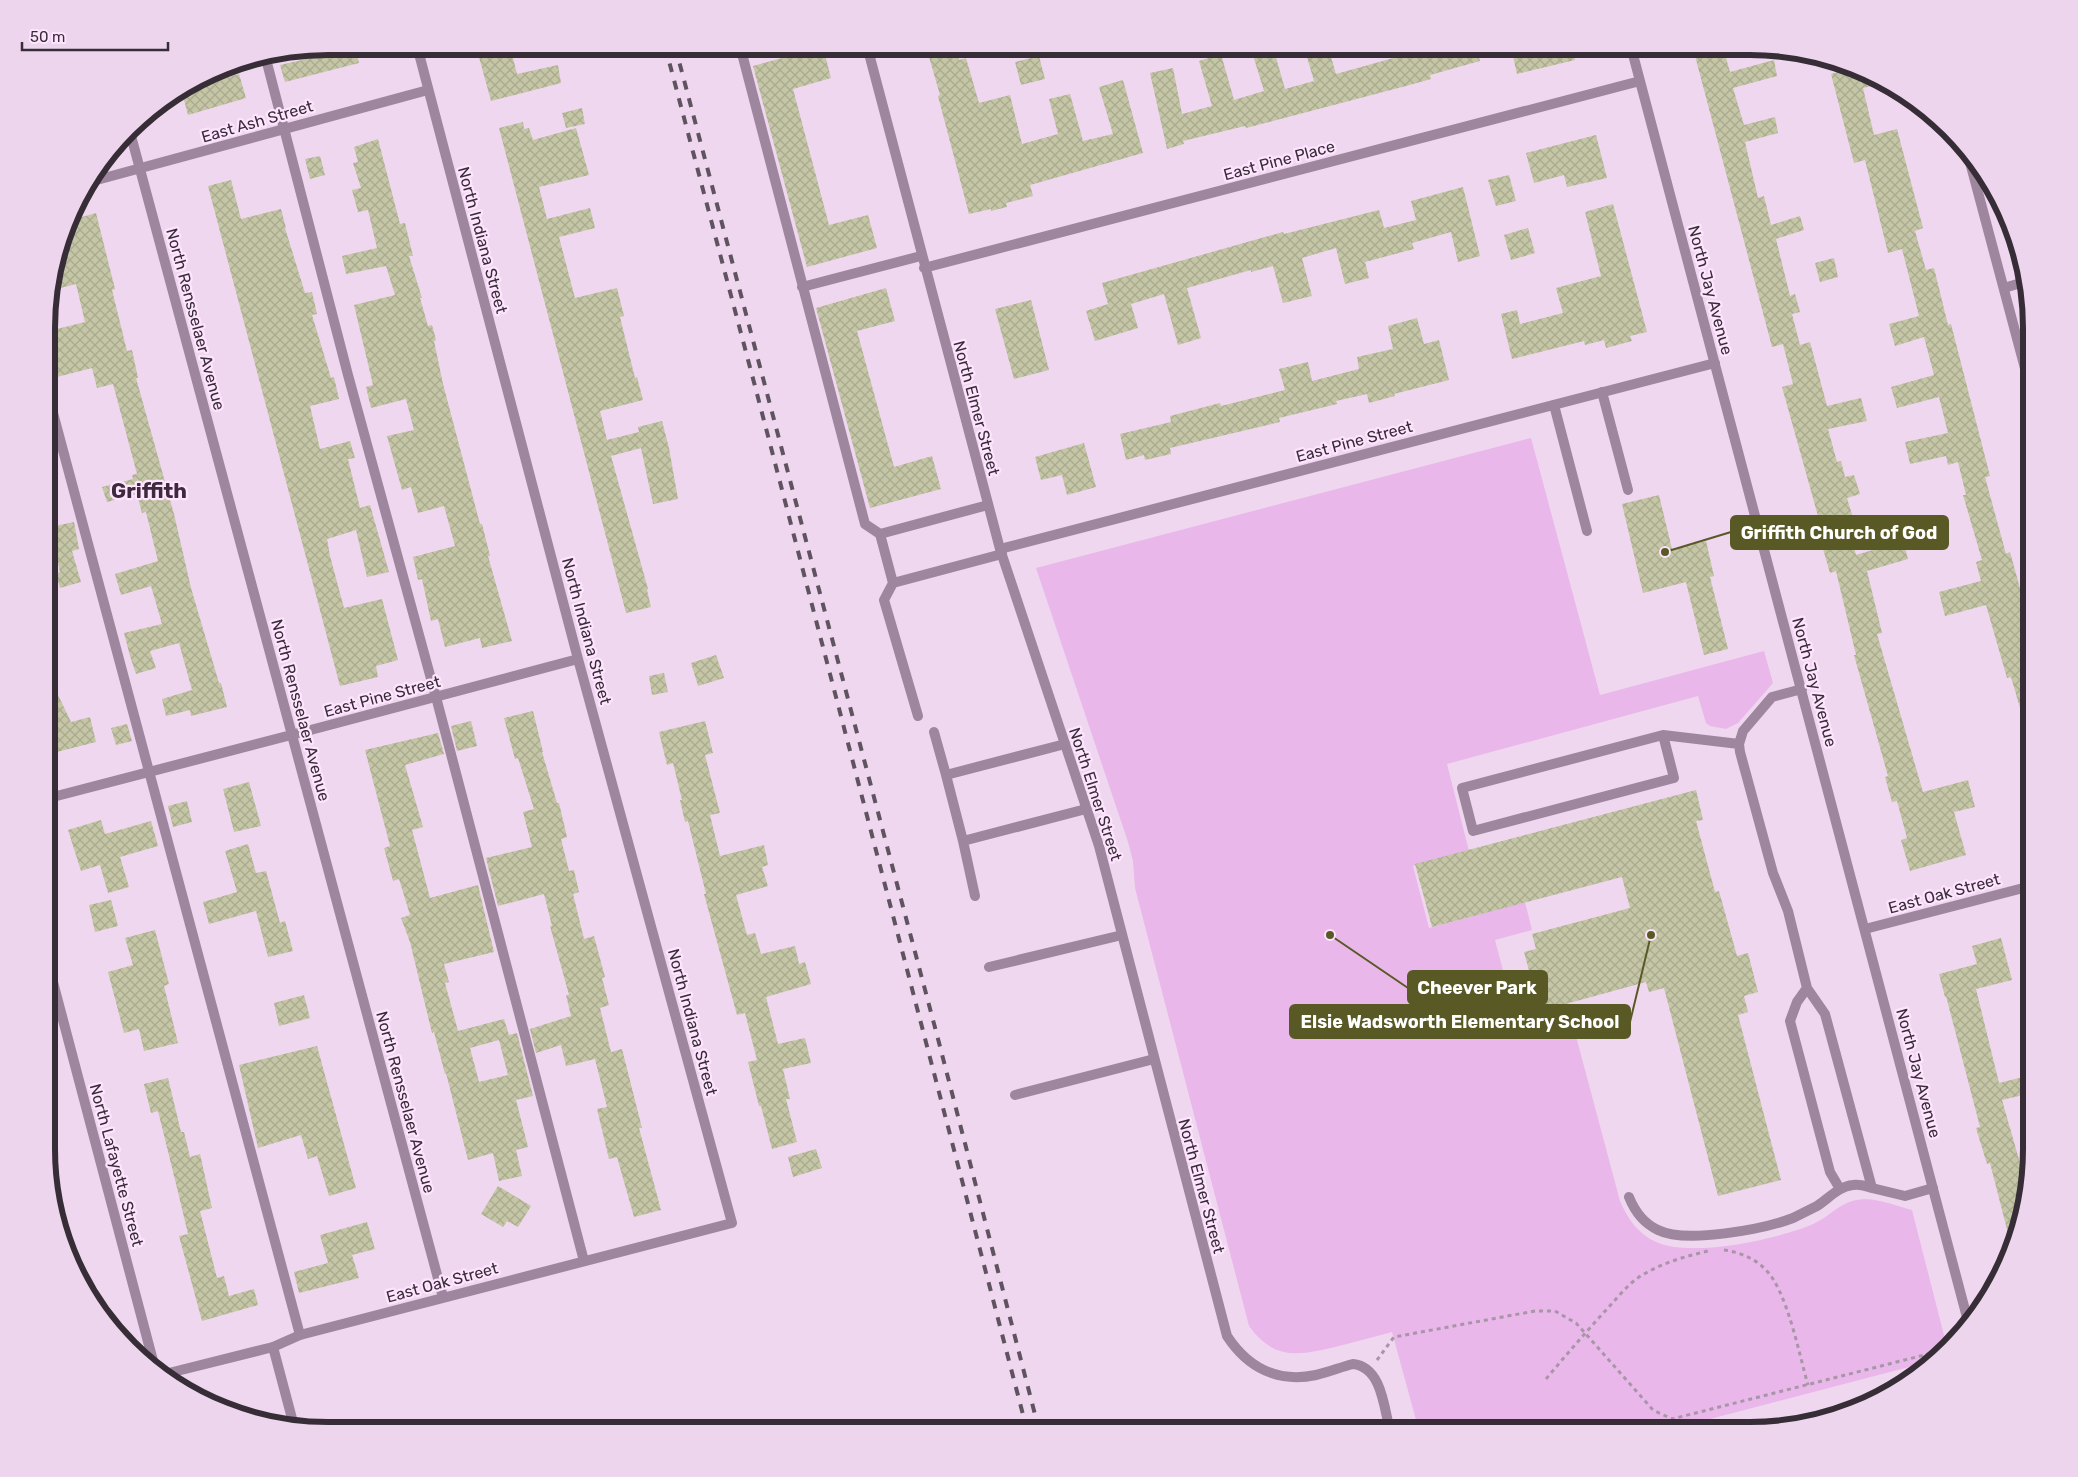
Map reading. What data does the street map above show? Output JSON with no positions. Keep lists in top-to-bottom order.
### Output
{
  "streets": {
    "street": [
      "East Ash Street",
      "East Pine Place",
      "North Indiana Street",
      "North Jay Avenue",
      "North Rensselaer Avenue",
      "North Elmer Street",
      "East Pine Street",
      "East Oak Street",
      "North Lafayette Street"
    ]
  },
  "crossings": [
    ["East Ash Street", "North Indiana Street"],
    ["East Ash Street", "North Rensselaer Avenue"],
    ["East Pine Place", "North Jay Avenue"],
    ["East Pine Place", "North Elmer Street"],
    ["North Indiana Street", "East Pine Street"],
    ["North Indiana Street", "East Oak Street"],
    ["North Jay Avenue", "East Pine Street"],
    ["North Jay Avenue", "East Oak Street"],
    ["North Rensselaer Avenue", "East Pine Street"],
    ["North Rensselaer Avenue", "East Oak Street"],
    ["North Elmer Street", "East Pine Street"]
  ],
  "districts": ["Griffith"],
  "places": ["Griffith Church of God", "Cheever Park", "Elsie Wadsworth Elementary School"],
  "scale_bar": "50 m"
}
